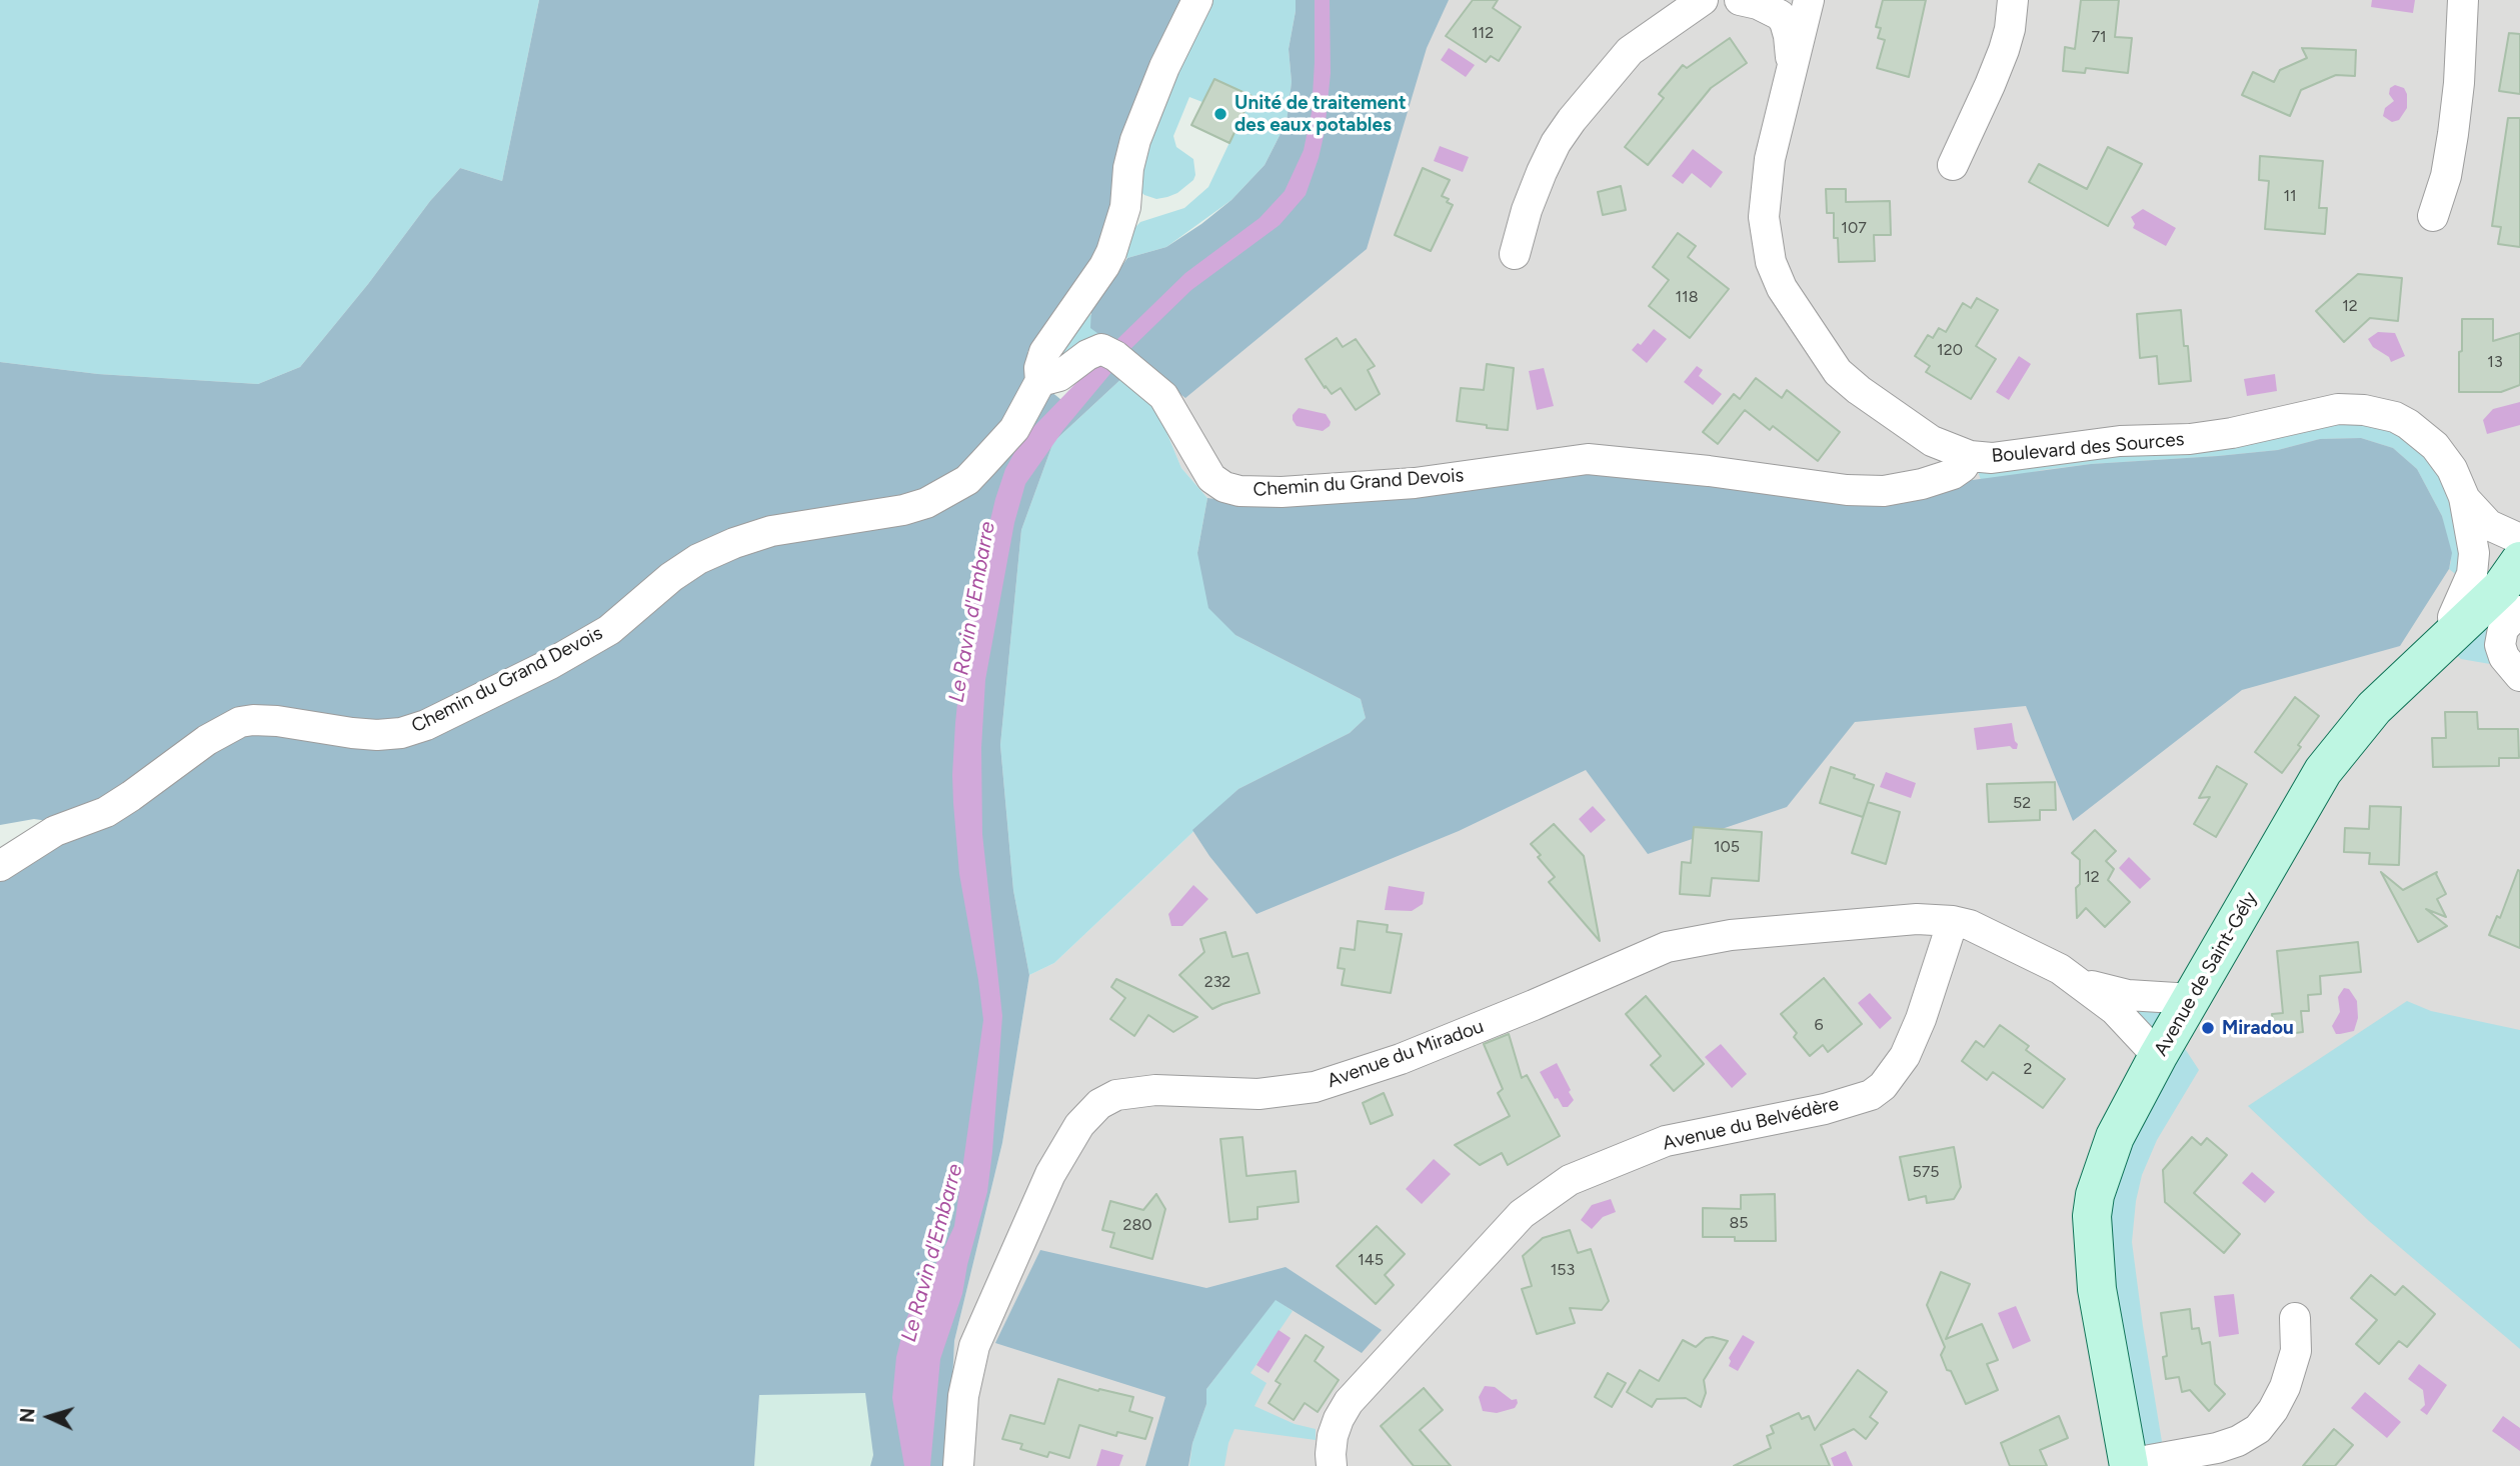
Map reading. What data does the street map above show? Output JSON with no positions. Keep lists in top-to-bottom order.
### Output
{
  "streets": {
    "street": [
      "Boulevard des Sources",
      "Chemin du Grand Devois",
      "Avenue de Saint-Gély",
      "Avenue du Miradou",
      "Avenue du Belvédère"
    ]
  },
  "crossings": [
    ["Boulevard des Sources", "Chemin du Grand Devois"],
    ["Boulevard des Sources", "Avenue de Saint-Gély"],
    ["Avenue de Saint-Gély", "Avenue du Miradou"],
    ["Avenue du Miradou", "Avenue du Belvédère"]
  ],
  "water": ["Le Ravin d'Embarre"],
  "places": ["Unité de traitement des eaux potables", "Miradou"],
  "house_numbers": [
    "112",
    "71",
    "11",
    "107",
    "118",
    "12",
    "120",
    "13",
    "52",
    "105",
    "12",
    "232",
    "6",
    "2",
    "575",
    "85",
    "280",
    "145",
    "153"
  ],
  "north": "left"
}
